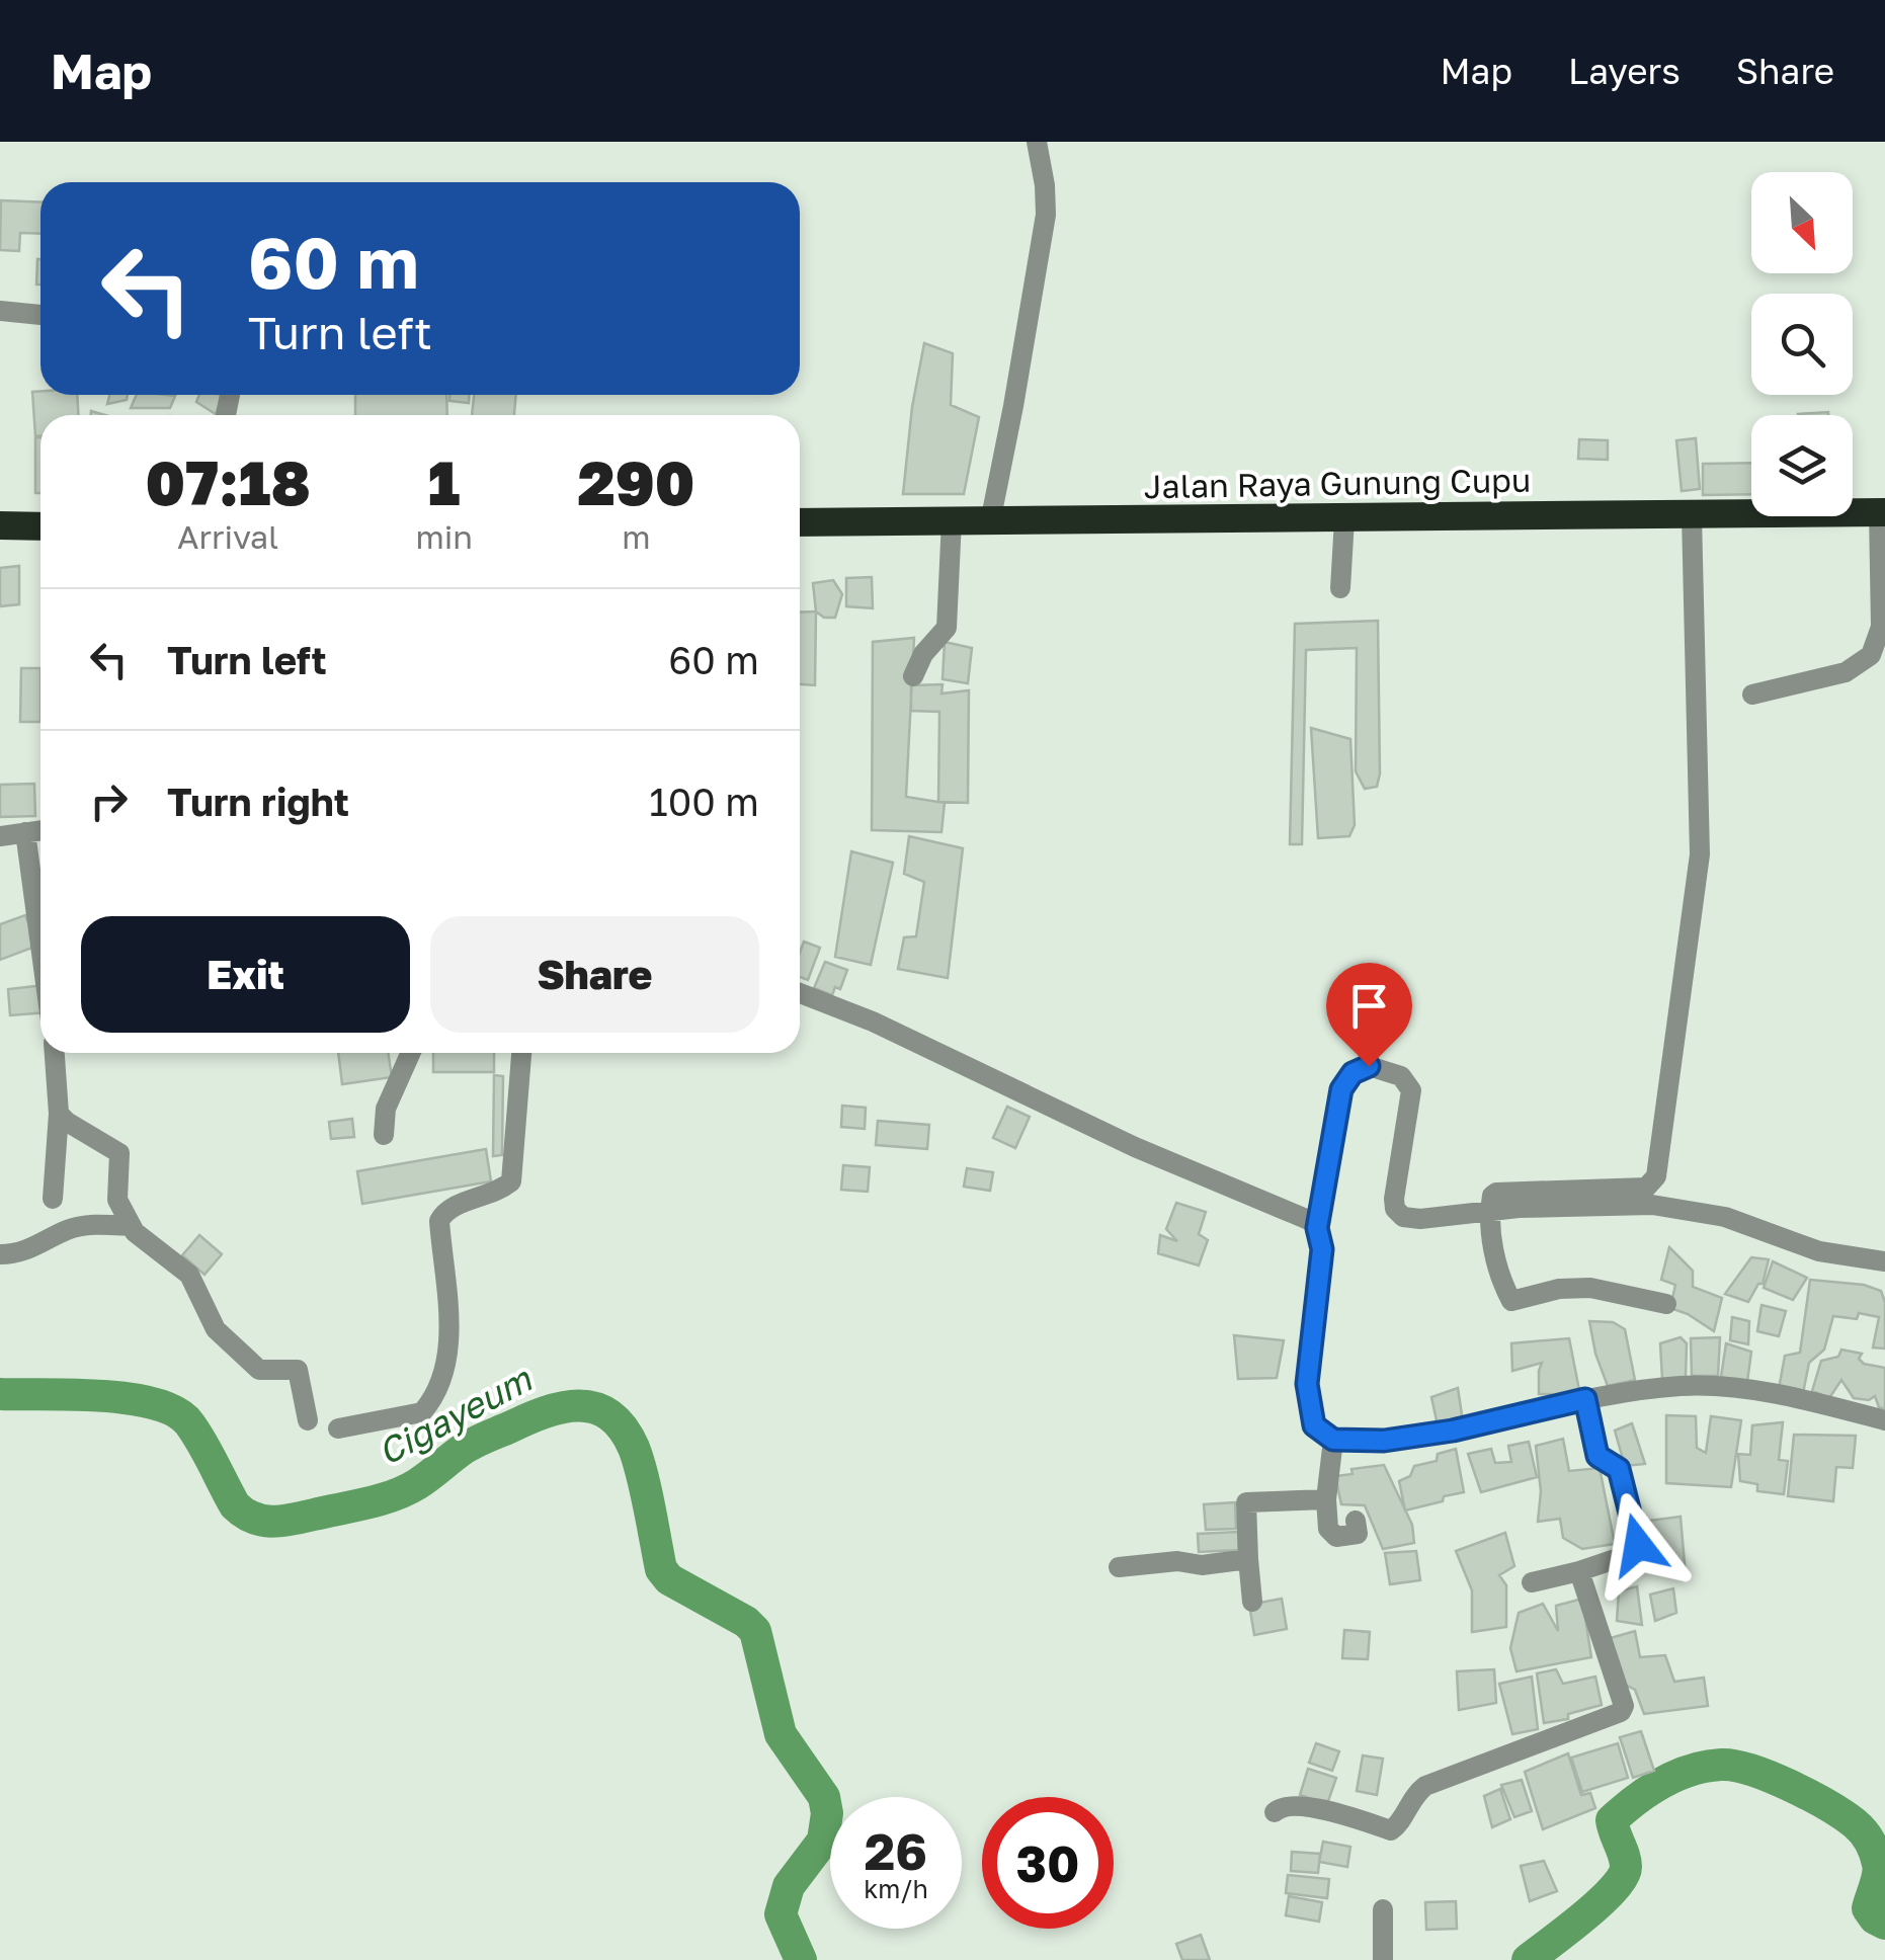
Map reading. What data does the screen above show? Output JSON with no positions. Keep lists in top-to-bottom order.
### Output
{
  "streets": {
    "highway": ["Jalan Raya Gunung Cupu"]
  },
  "water": ["Cigayeum"],
  "north": "bottom right",
  "page": {
    "header": "Map",
    "nav": ["Map", "Layers", "Share"],
    "turn": ["60 m", "Turn left"],
    "eta": [
      "07:18",
      "Arrival",
      "1",
      "min",
      "290",
      "m"
    ],
    "list": [
      {
        "name": "Turn left",
        "value": "60 m"
      },
      {
        "name": "Turn right",
        "value": "100 m"
      }
    ],
    "buttons": ["Exit", "Share"],
    "speed": "26 km/h",
    "limit": "30"
  }
}
